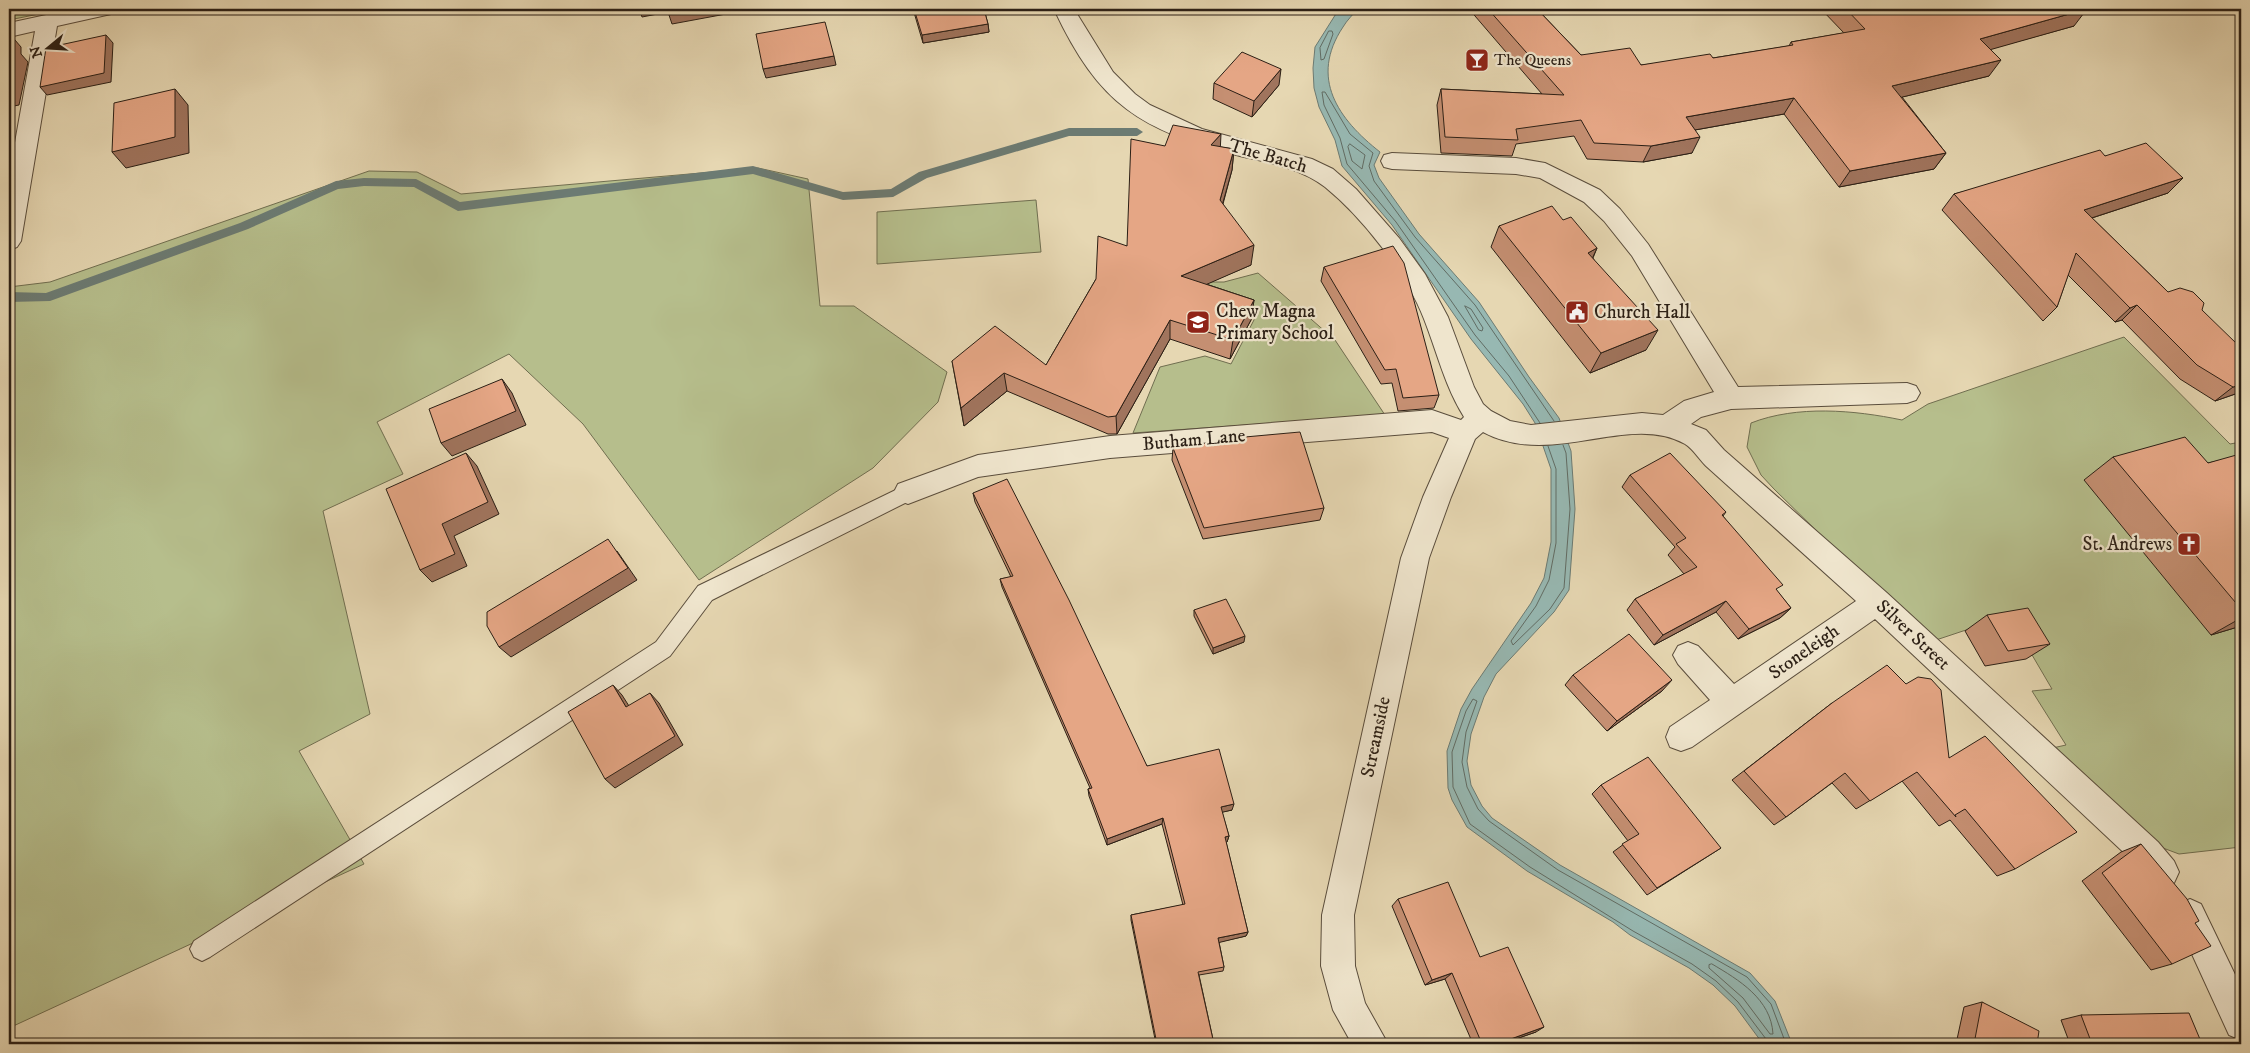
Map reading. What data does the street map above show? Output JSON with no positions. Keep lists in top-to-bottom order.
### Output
{
  "streets": {
    "street": [
      "The Batch",
      "Butham Lane",
      "Silver Street",
      "Stoneleigh",
      "Streamside"
    ]
  },
  "crossings": [
    ["The Batch", "Butham Lane"],
    ["The Batch", "Silver Street"],
    ["The Batch", "Streamside"],
    ["Butham Lane", "Silver Street"],
    ["Butham Lane", "Streamside"],
    ["Silver Street", "Stoneleigh"],
    ["Silver Street", "Streamside"]
  ],
  "places": {
    "bar": ["The Queens"],
    "public building": ["Church Hall"],
    "school or university": ["Chew Magna Primary School"],
    "church": ["St. Andrews"]
  },
  "north": "left"
}
